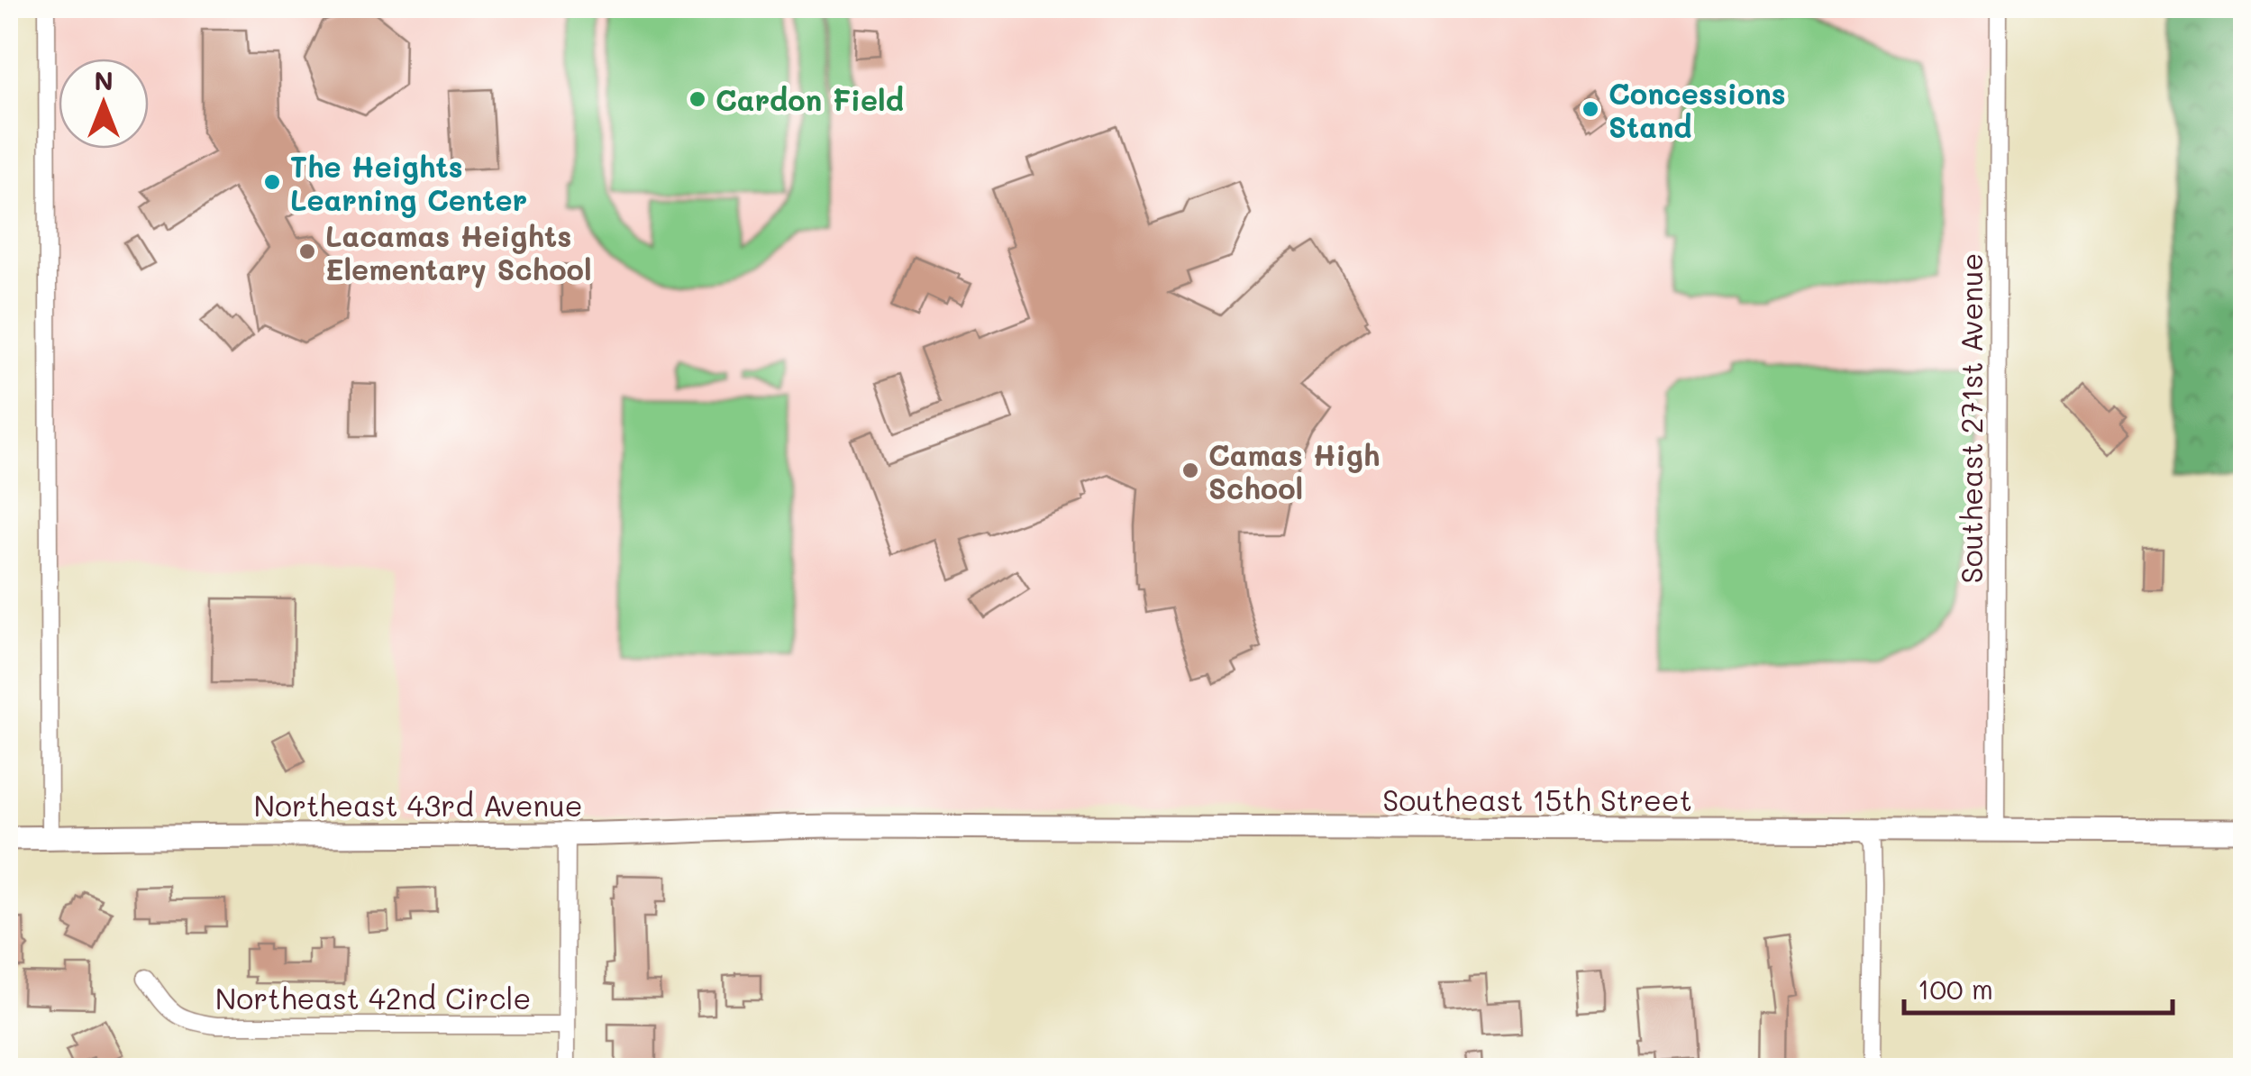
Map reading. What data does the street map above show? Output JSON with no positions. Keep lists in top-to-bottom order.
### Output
{
  "streets": {
    "street": [
      "Southeast 271st Avenue",
      "Southeast 15th Street",
      "Northeast 43rd Avenue",
      "Northeast 42nd Circle"
    ]
  },
  "crossings": [
    ["Southeast 271st Avenue", "Southeast 15th Street"],
    ["Southeast 15th Street", "Northeast 43rd Avenue"]
  ],
  "places": [
    "Cardon Field",
    "Concessions Stand",
    "The Heights Learning Center",
    "Lacamas Heights Elementary School",
    "Camas High School"
  ],
  "scale_bar": "100 m",
  "north": "top"
}
